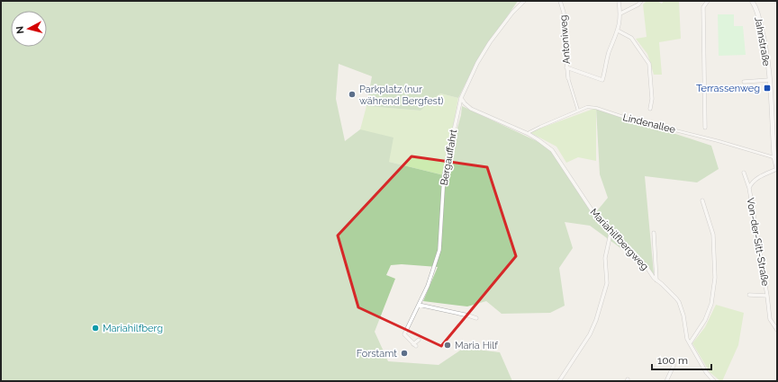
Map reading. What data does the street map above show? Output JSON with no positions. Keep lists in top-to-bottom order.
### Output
{
  "streets": {
    "street": [
      "Antoniweg",
      "Jahnstraße",
      "Lindenallee",
      "Bergauffahrt",
      "Mariahilfbergweg",
      "Von-der-Sitt-Straße"
    ]
  },
  "crossings": [
    ["Jahnstraße", "Lindenallee"],
    ["Jahnstraße", "Von-der-Sitt-Straße"],
    ["Lindenallee", "Mariahilfbergweg"],
    ["Bergauffahrt", "Mariahilfbergweg"]
  ],
  "places": {
    "transit": ["Terrassenweg"],
    "other": [
      "Parkplatz (nur während Bergfest)",
      "Mariahilfberg",
      "Maria Hilf",
      "Forstamt"
    ]
  },
  "scale_bar": "100 m",
  "north": "left"
}
